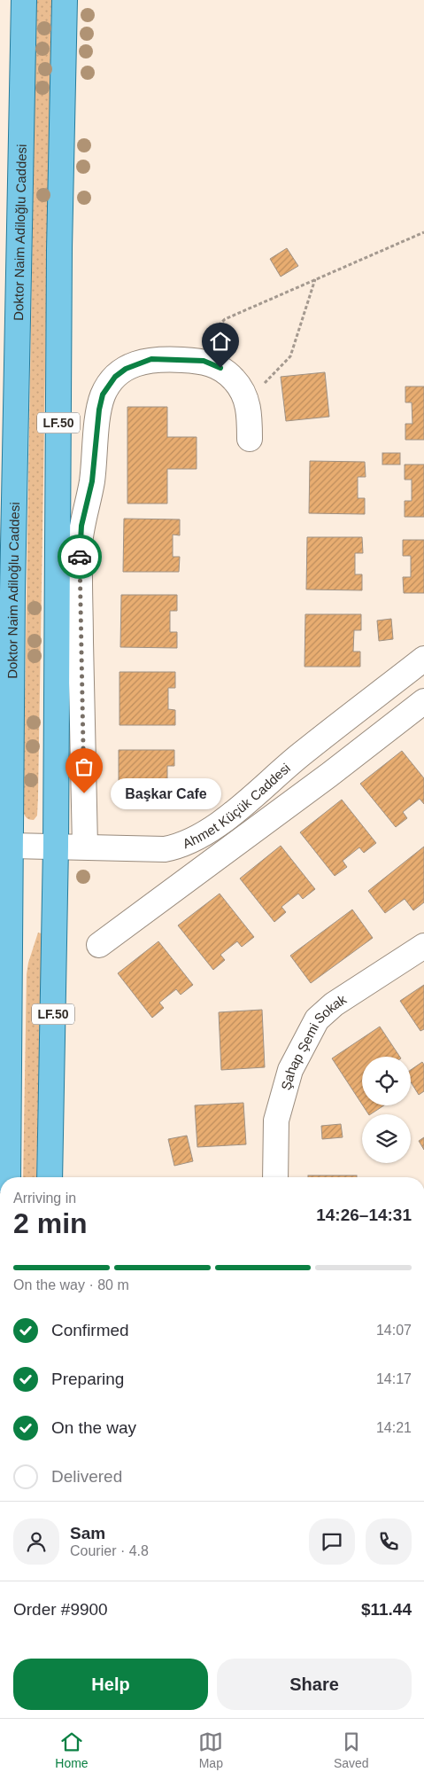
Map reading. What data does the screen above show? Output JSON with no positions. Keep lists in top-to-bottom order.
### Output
{
  "streets": {
    "main road": ["Doktor Naim Adiloğlu Caddesi", "LF.50"],
    "street": ["Ahmet Küçük Caddesi", "Şahap Şemi Sokak"]
  },
  "crossings": [
    ["Doktor Naim Adiloğlu Caddesi", "Ahmet Küçük Caddesi"],
    ["LF.50", "Ahmet Küçük Caddesi"]
  ],
  "places": ["Başkar Cafe"],
  "page": {
    "bubble": "Başkar Cafe",
    "heading": ["2 min", "Arriving in", "14:26–14:31"],
    "panel": [
      "Sam",
      "Courier · 4.8",
      "Order #9900",
      "$11.44"
    ],
    "bar": "On the way · 80 m",
    "list": [
      ["Confirmed", "14:07"],
      ["Preparing", "14:17"],
      ["On the way", "14:21"],
      "Delivered"
    ],
    "buttons": ["Help", "Share"],
    "tabs": ["Home", "Map", "Saved"]
  }
}
